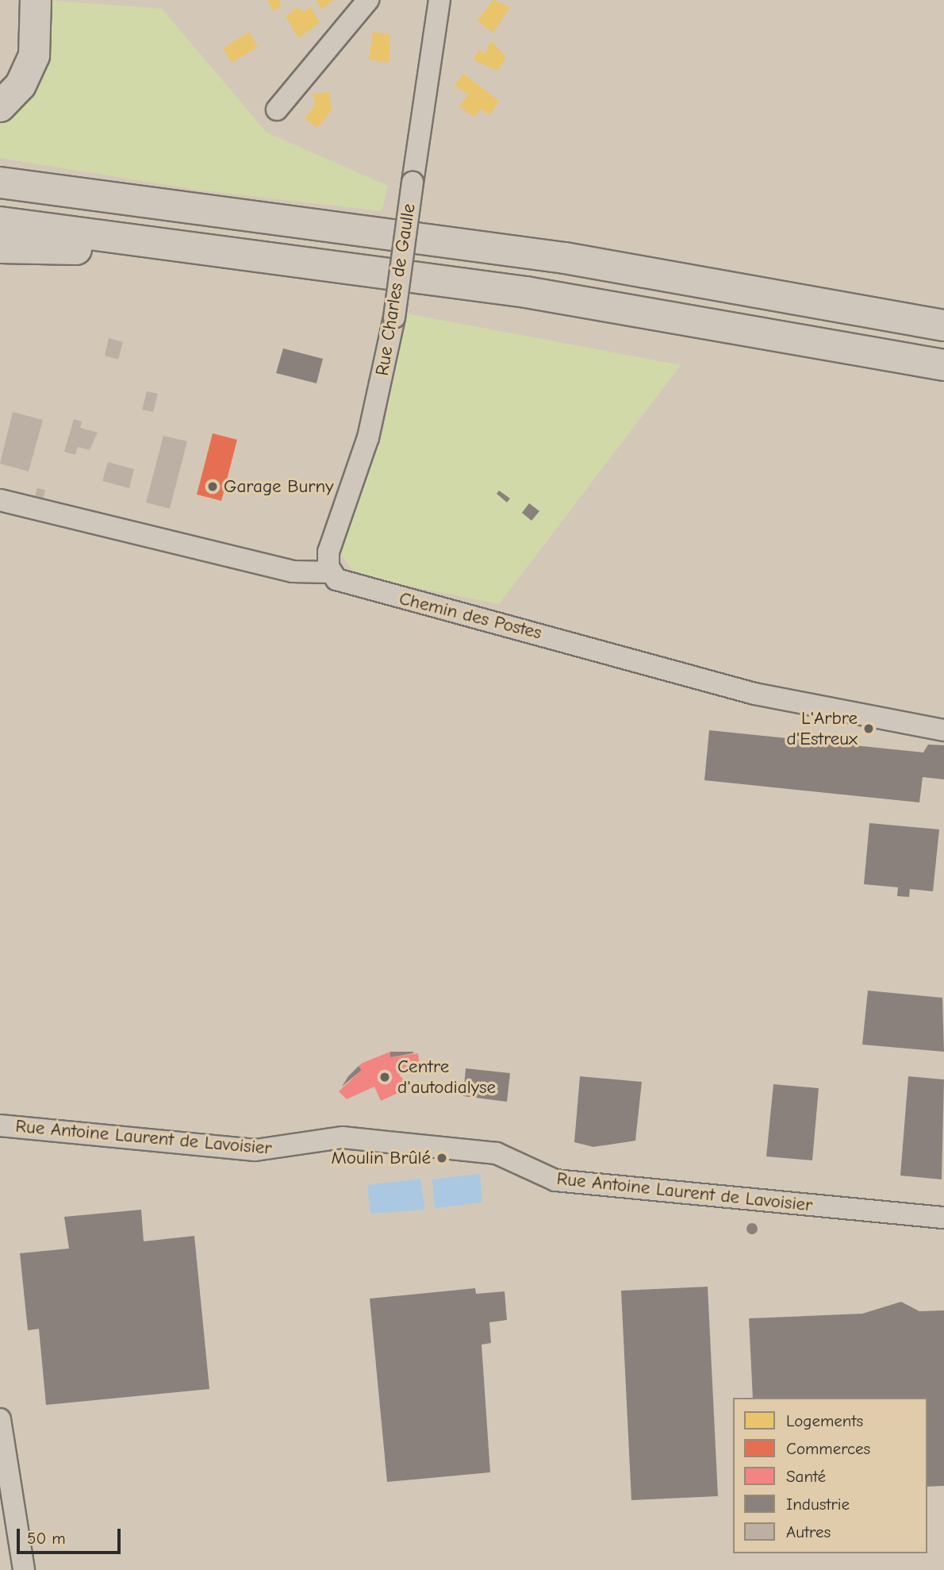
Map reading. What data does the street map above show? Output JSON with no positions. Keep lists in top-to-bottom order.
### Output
{
  "streets": {
    "street": ["Rue Charles de Gaulle", "Chemin des Postes", "Rue Antoine Laurent de Lavoisier"]
  },
  "crossings": [
    ["Rue Charles de Gaulle", "Chemin des Postes"]
  ],
  "places": [
    "Garage Burny",
    "L'Arbre d'Estreux",
    "Centre d'autodialyse",
    "Moulin Brûlé"
  ],
  "legend": [
    "Logements",
    "Commerces",
    "Santé",
    "Industrie",
    "Autres"
  ],
  "scale_bar": "50 m"
}
